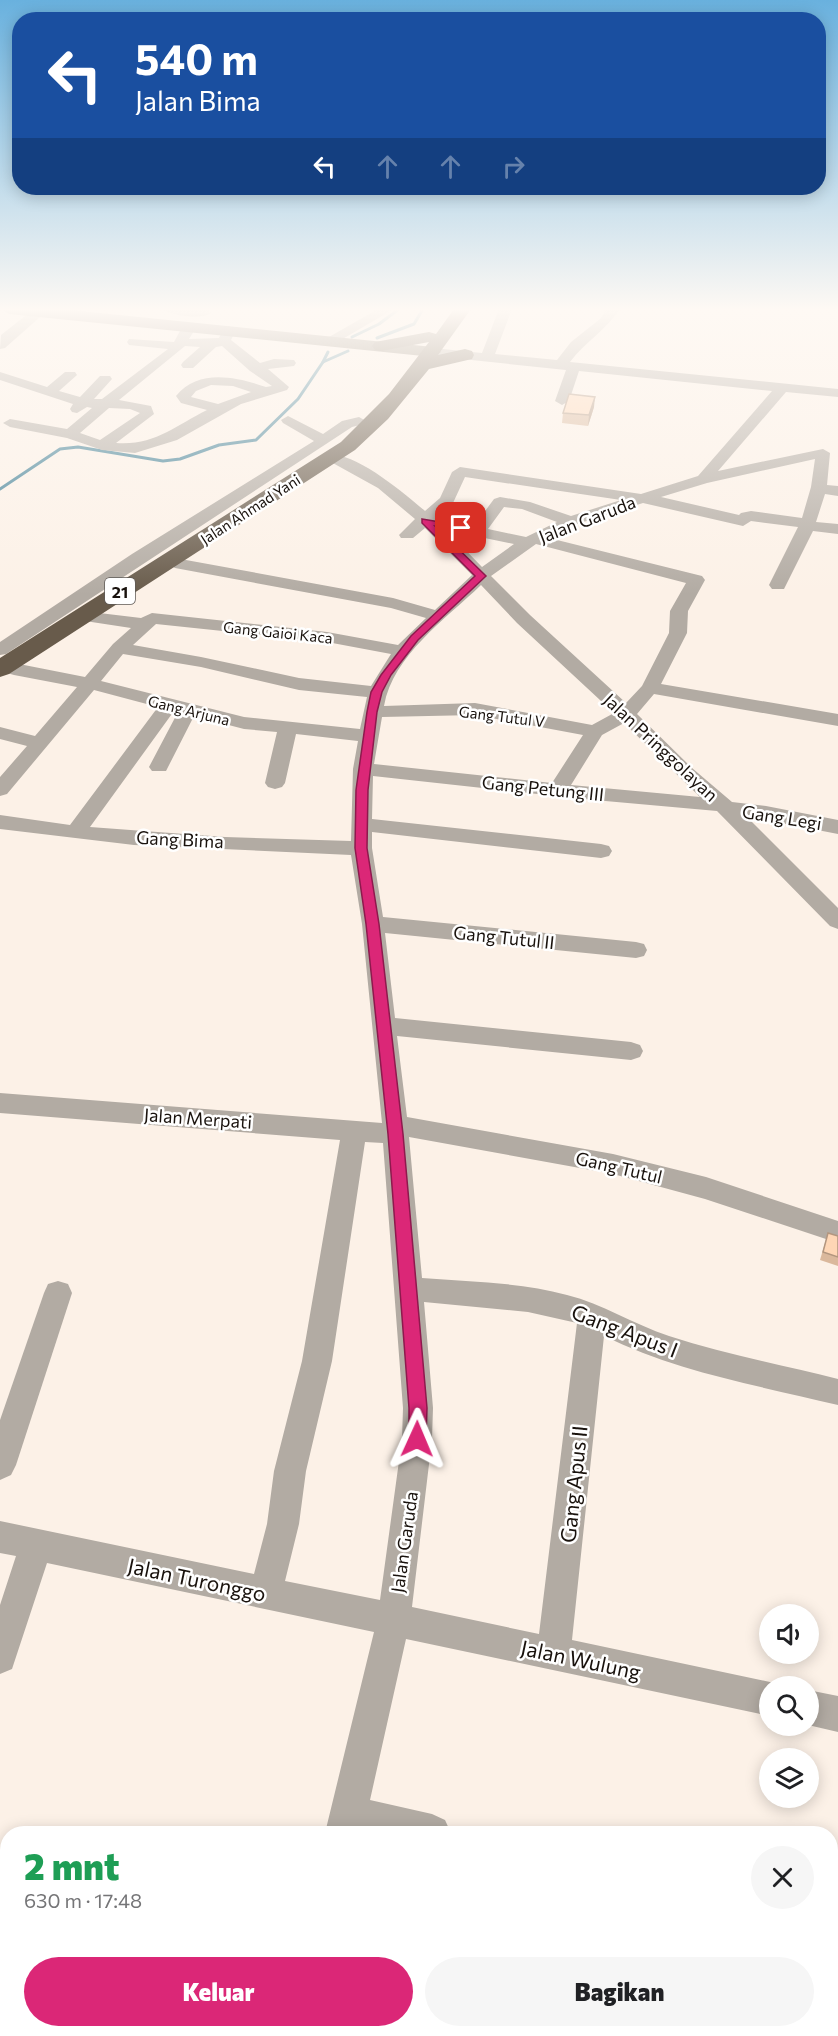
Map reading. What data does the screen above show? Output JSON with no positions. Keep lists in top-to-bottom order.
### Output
{
  "streets": {
    "highway": ["Jalan Ahmad Yani", "21"],
    "street": [
      "Jalan Garuda",
      "Gang Gaioi Kaca",
      "Gang Arjuna",
      "Gang Tutul V",
      "Jalan Pringgolayan",
      "Gang Petung III",
      "Gang Legi",
      "Gang Bima",
      "Gang Tutul II",
      "Jalan Merpati",
      "Gang Tutul",
      "Gang Apus I",
      "Gang Apus II",
      "Jalan Turonggo",
      "Jalan Wulung"
    ]
  },
  "crossings": [
    ["Jalan Ahmad Yani", "Gang Gaioi Kaca"],
    ["Jalan Ahmad Yani", "Gang Arjuna"],
    ["Jalan Garuda", "Gang Gaioi Kaca"],
    ["Jalan Garuda", "Gang Arjuna"],
    ["Jalan Garuda", "Gang Tutul V"],
    ["Jalan Garuda", "Jalan Pringgolayan"],
    ["Jalan Garuda", "Gang Petung III"],
    ["Jalan Garuda", "Gang Bima"],
    ["Jalan Garuda", "Gang Tutul II"],
    ["Jalan Garuda", "Jalan Merpati"],
    ["Jalan Garuda", "Gang Tutul"],
    ["Jalan Garuda", "Gang Apus I"],
    ["Jalan Garuda", "Jalan Turonggo"],
    ["Jalan Garuda", "Jalan Wulung"],
    ["Jalan Pringgolayan", "Gang Petung III"],
    ["Jalan Pringgolayan", "Gang Legi"],
    ["Gang Petung III", "Gang Legi"],
    ["Jalan Merpati", "Gang Tutul"],
    ["Gang Apus I", "Gang Apus II"],
    ["Gang Apus II", "Jalan Wulung"],
    ["Jalan Turonggo", "Jalan Wulung"]
  ],
  "page": {
    "turn": ["540 m", "Jalan Bima"],
    "heading": ["2 mnt", "630 m · 17:48"],
    "buttons": ["Keluar", "Bagikan"]
  }
}
